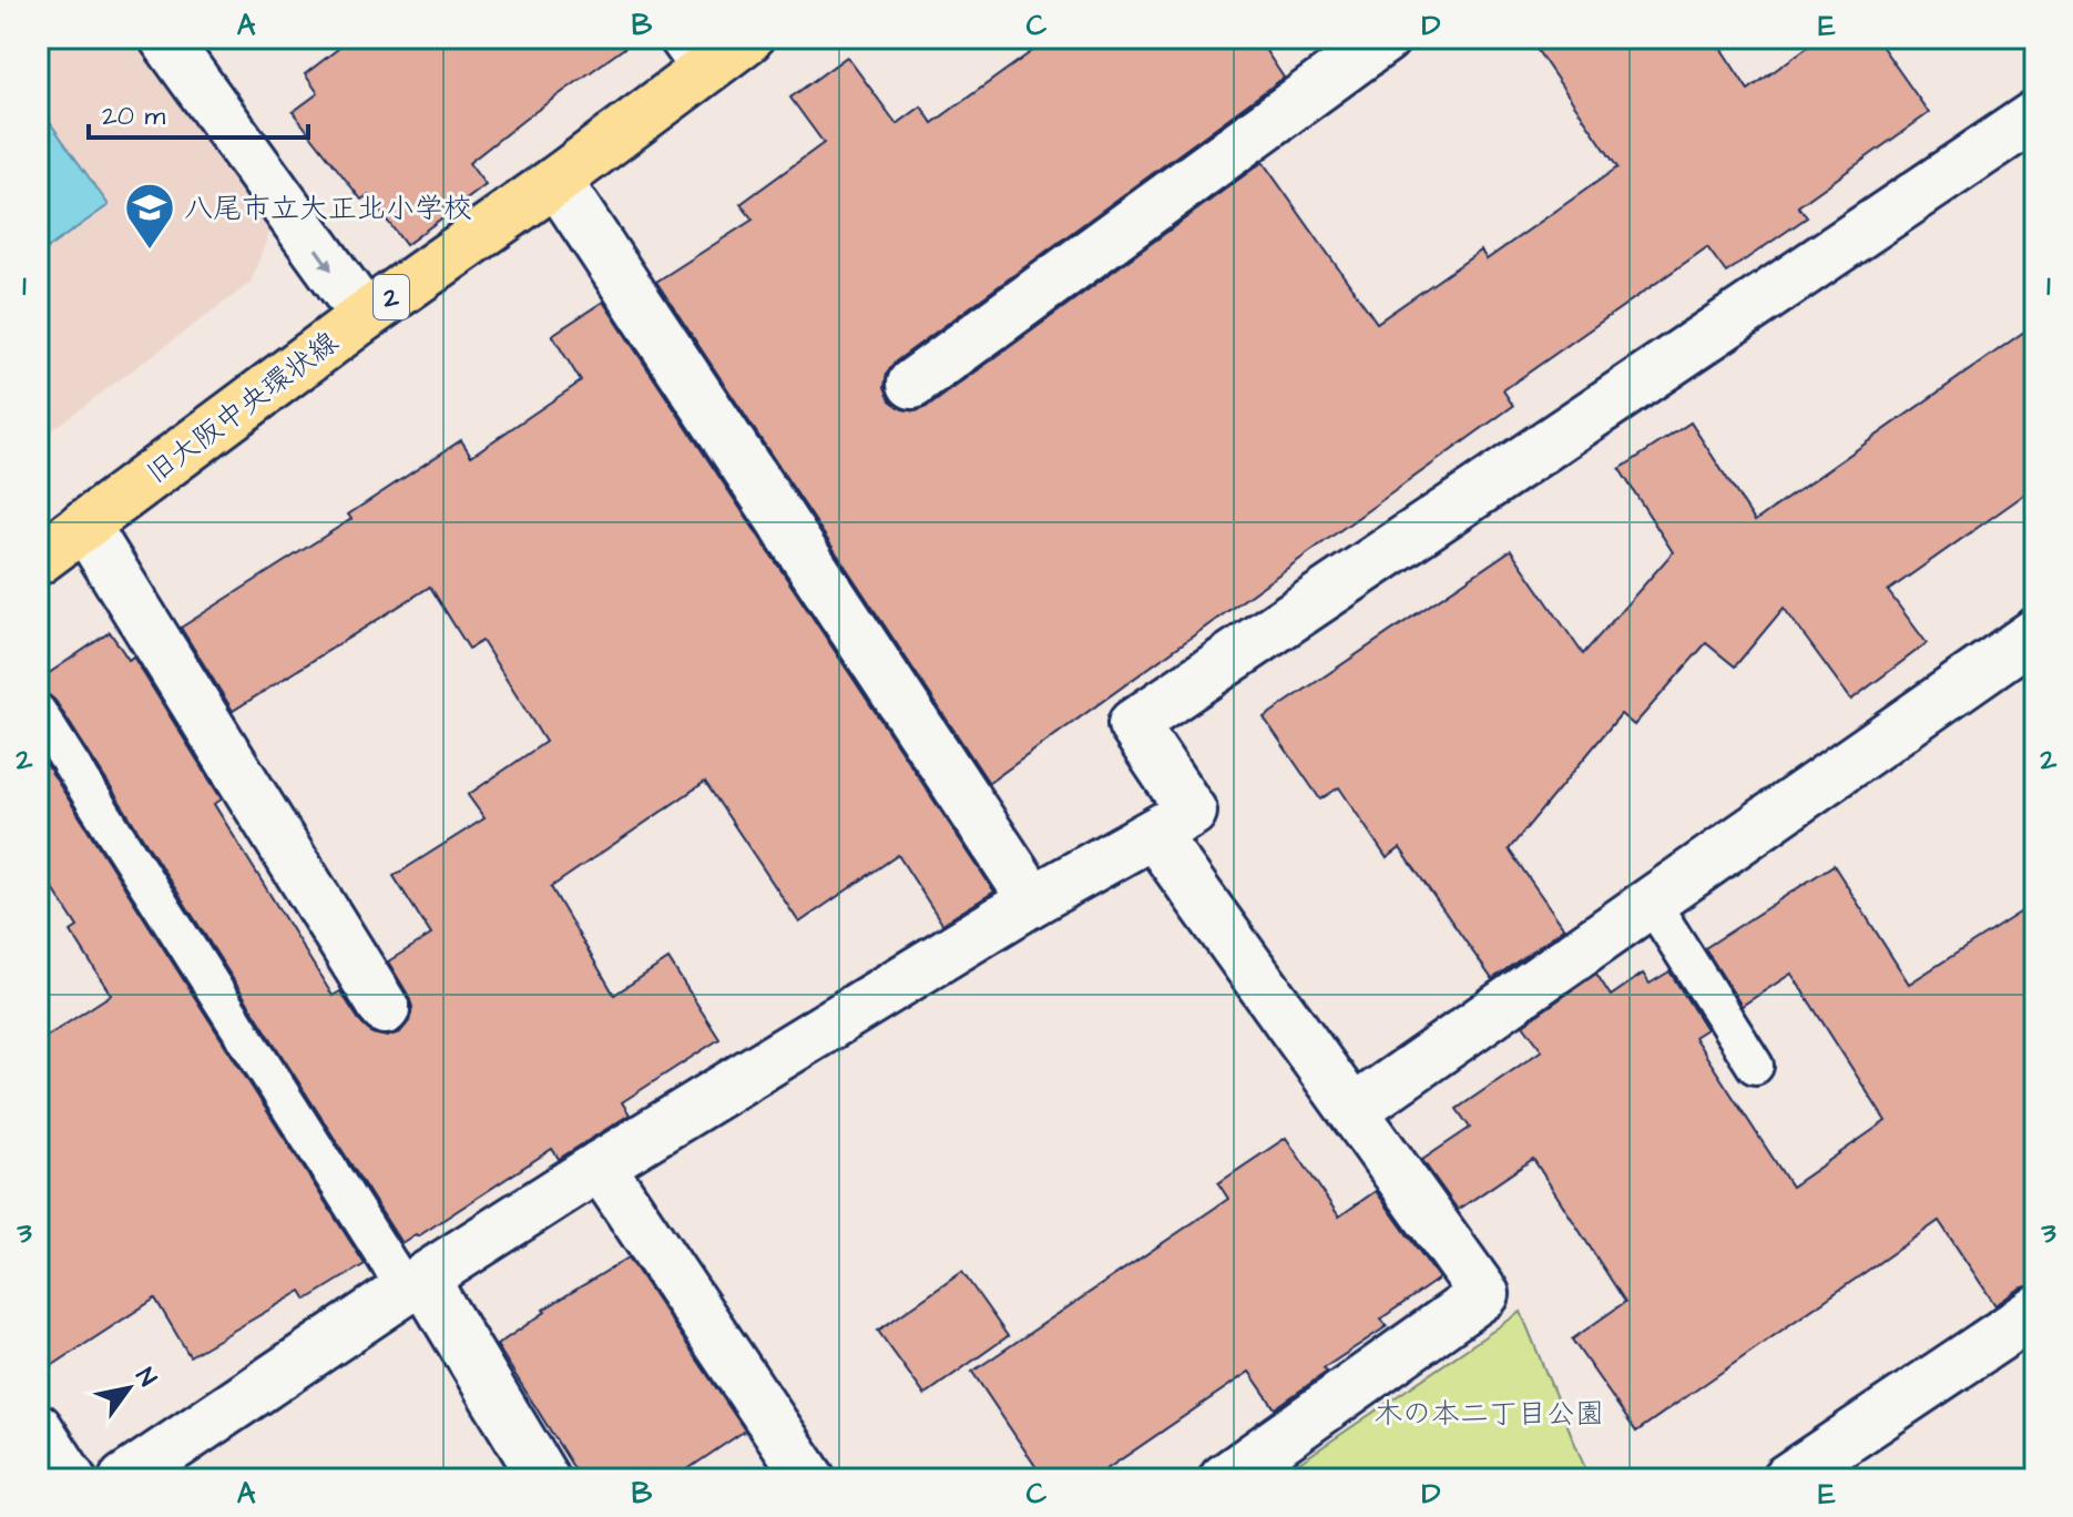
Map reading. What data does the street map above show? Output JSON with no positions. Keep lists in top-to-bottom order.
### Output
{
  "streets": {
    "main road": ["2", "旧大阪中央環状線"]
  },
  "parks": ["木の本二丁目公園"],
  "places": {
    "school or university": ["八尾市立大正北小学校"]
  },
  "scale_bar": "20 m",
  "north": "top right",
  "grid": {
    "columns": [
      "A",
      "B",
      "C",
      "D",
      "E"
    ],
    "rows": ["1", "2", "3"]
  }
}
